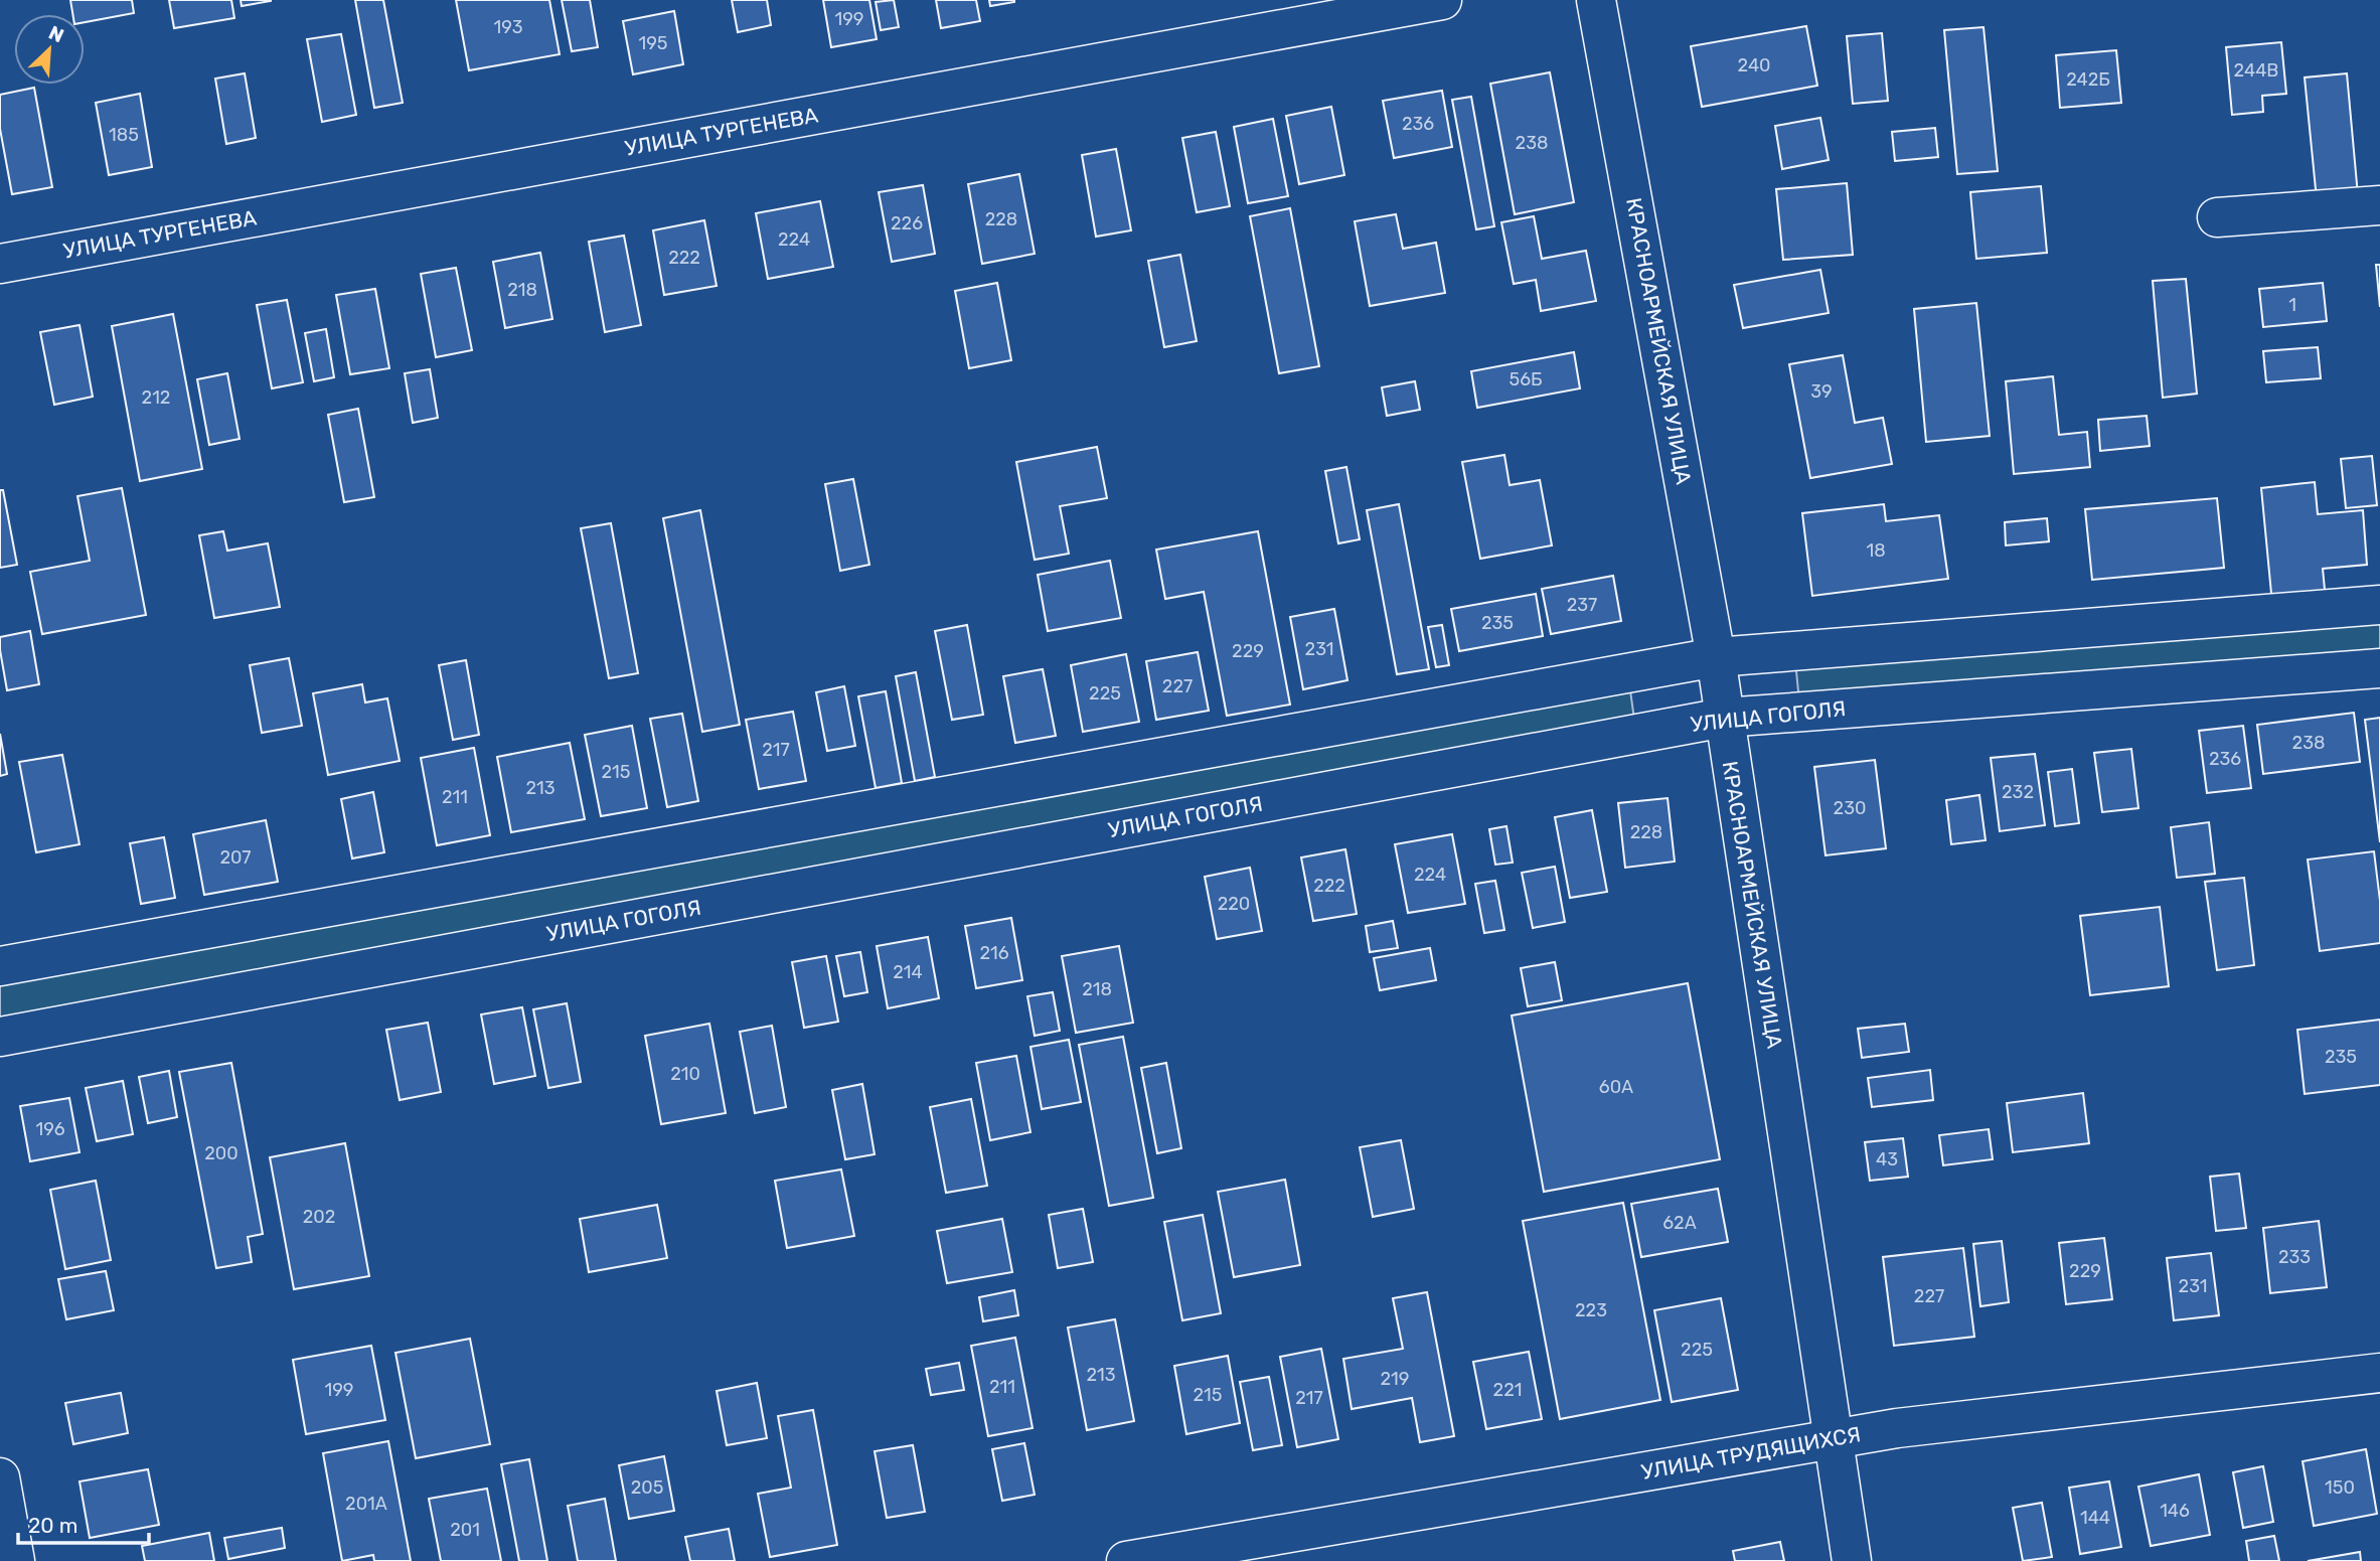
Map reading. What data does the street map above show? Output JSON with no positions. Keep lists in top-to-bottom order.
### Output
{
  "streets": {
    "street": [
      "УЛИЦА ТУРГЕНЕВА",
      "КРАСНОАРМЕЙСКАЯ УЛИЦА",
      "УЛИЦА ГОГОЛЯ",
      "УЛИЦА ТРУДЯЩИХСЯ"
    ]
  },
  "crossings": [
    ["КРАСНОАРМЕЙСКАЯ УЛИЦА", "УЛИЦА ГОГОЛЯ"],
    ["КРАСНОАРМЕЙСКАЯ УЛИЦА", "УЛИЦА ТРУДЯЩИХСЯ"]
  ],
  "house_numbers": [
    "199",
    "193",
    "195",
    "240",
    "244В",
    "242Б",
    "236",
    "185",
    "238",
    "228",
    "226",
    "224",
    "222",
    "218",
    "1",
    "56Б",
    "39",
    "212",
    "18",
    "237",
    "235",
    "231",
    "229",
    "227",
    "225",
    "238",
    "217",
    "236",
    "215",
    "213",
    "232",
    "211",
    "230",
    "228",
    "207",
    "224",
    "222",
    "220",
    "216",
    "214",
    "218",
    "235",
    "210",
    "60А",
    "196",
    "200",
    "43",
    "202",
    "62А",
    "233",
    "229",
    "231",
    "227",
    "223",
    "225",
    "213",
    "219",
    "211",
    "199",
    "221",
    "215",
    "217",
    "205",
    "150",
    "201А",
    "146",
    "144",
    "201"
  ],
  "scale_bar": "20 m",
  "north": "top right"
}
